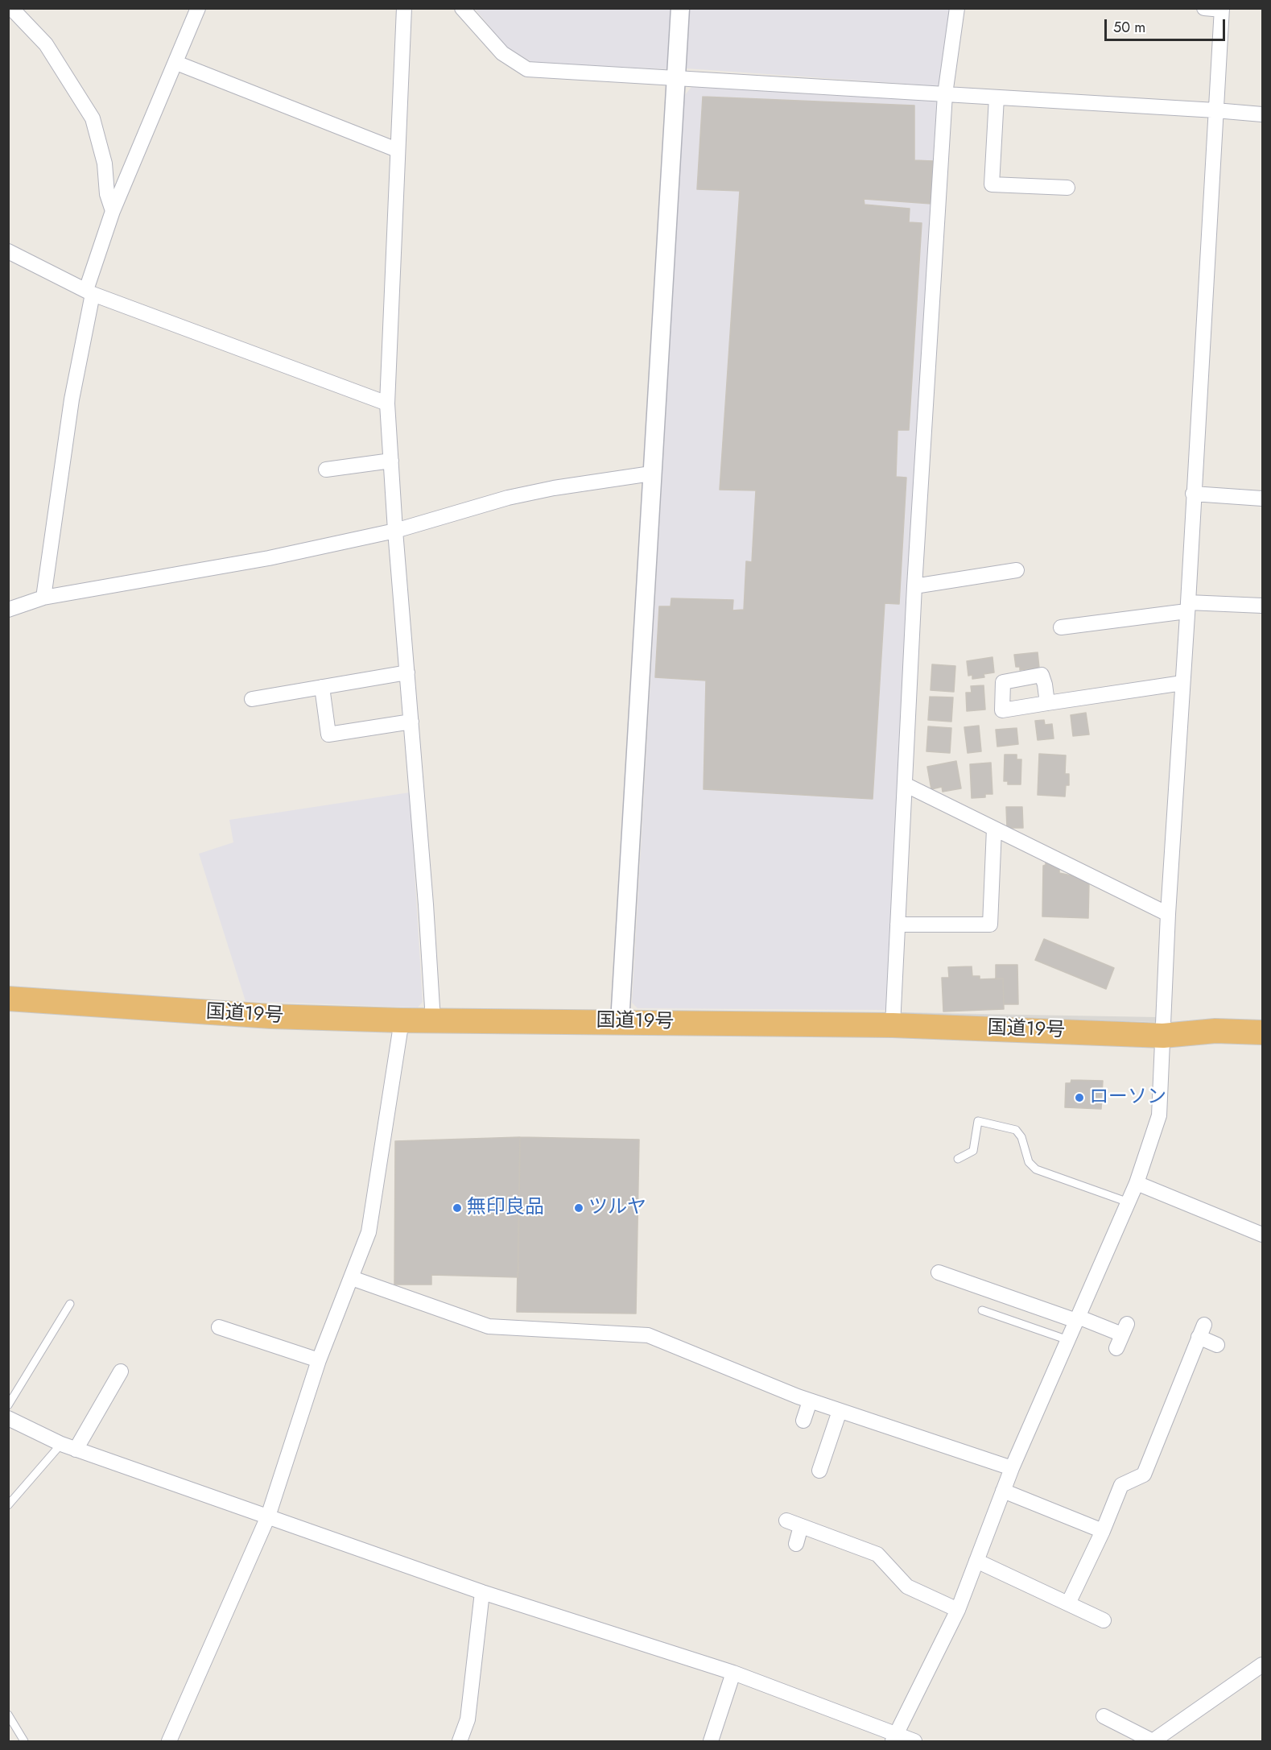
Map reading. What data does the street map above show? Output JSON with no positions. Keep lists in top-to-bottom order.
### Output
{
  "streets": {
    "highway": ["国道19号"]
  },
  "places": ["ローソン", "無印良品", "ツルヤ"],
  "scale_bar": "50 m"
}
